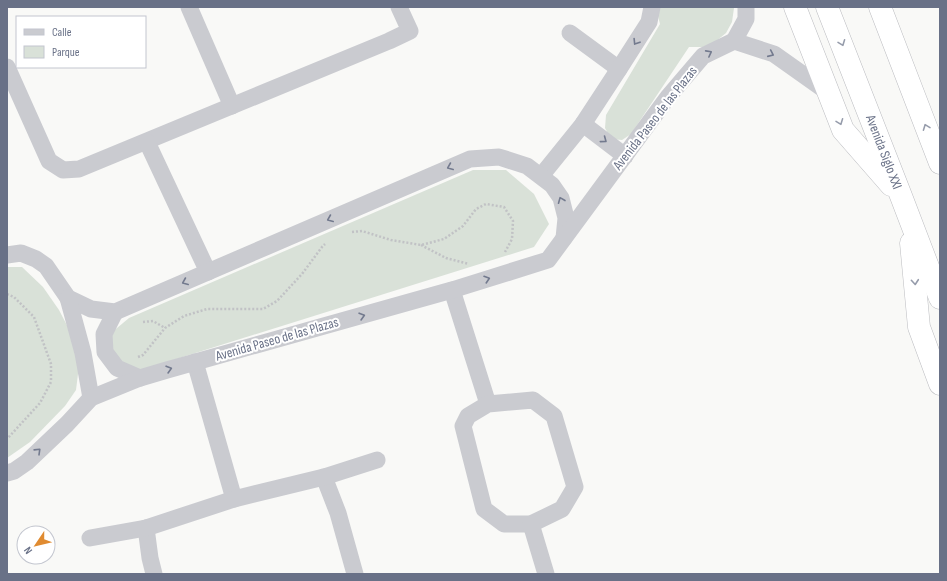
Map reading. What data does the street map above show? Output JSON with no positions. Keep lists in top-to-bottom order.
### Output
{
  "streets": {
    "highway": ["Avenida Siglo XXI"],
    "street": ["Avenida Paseo de las Plazas"]
  },
  "legend": ["Calle", "Parque"],
  "north": "bottom left"
}
